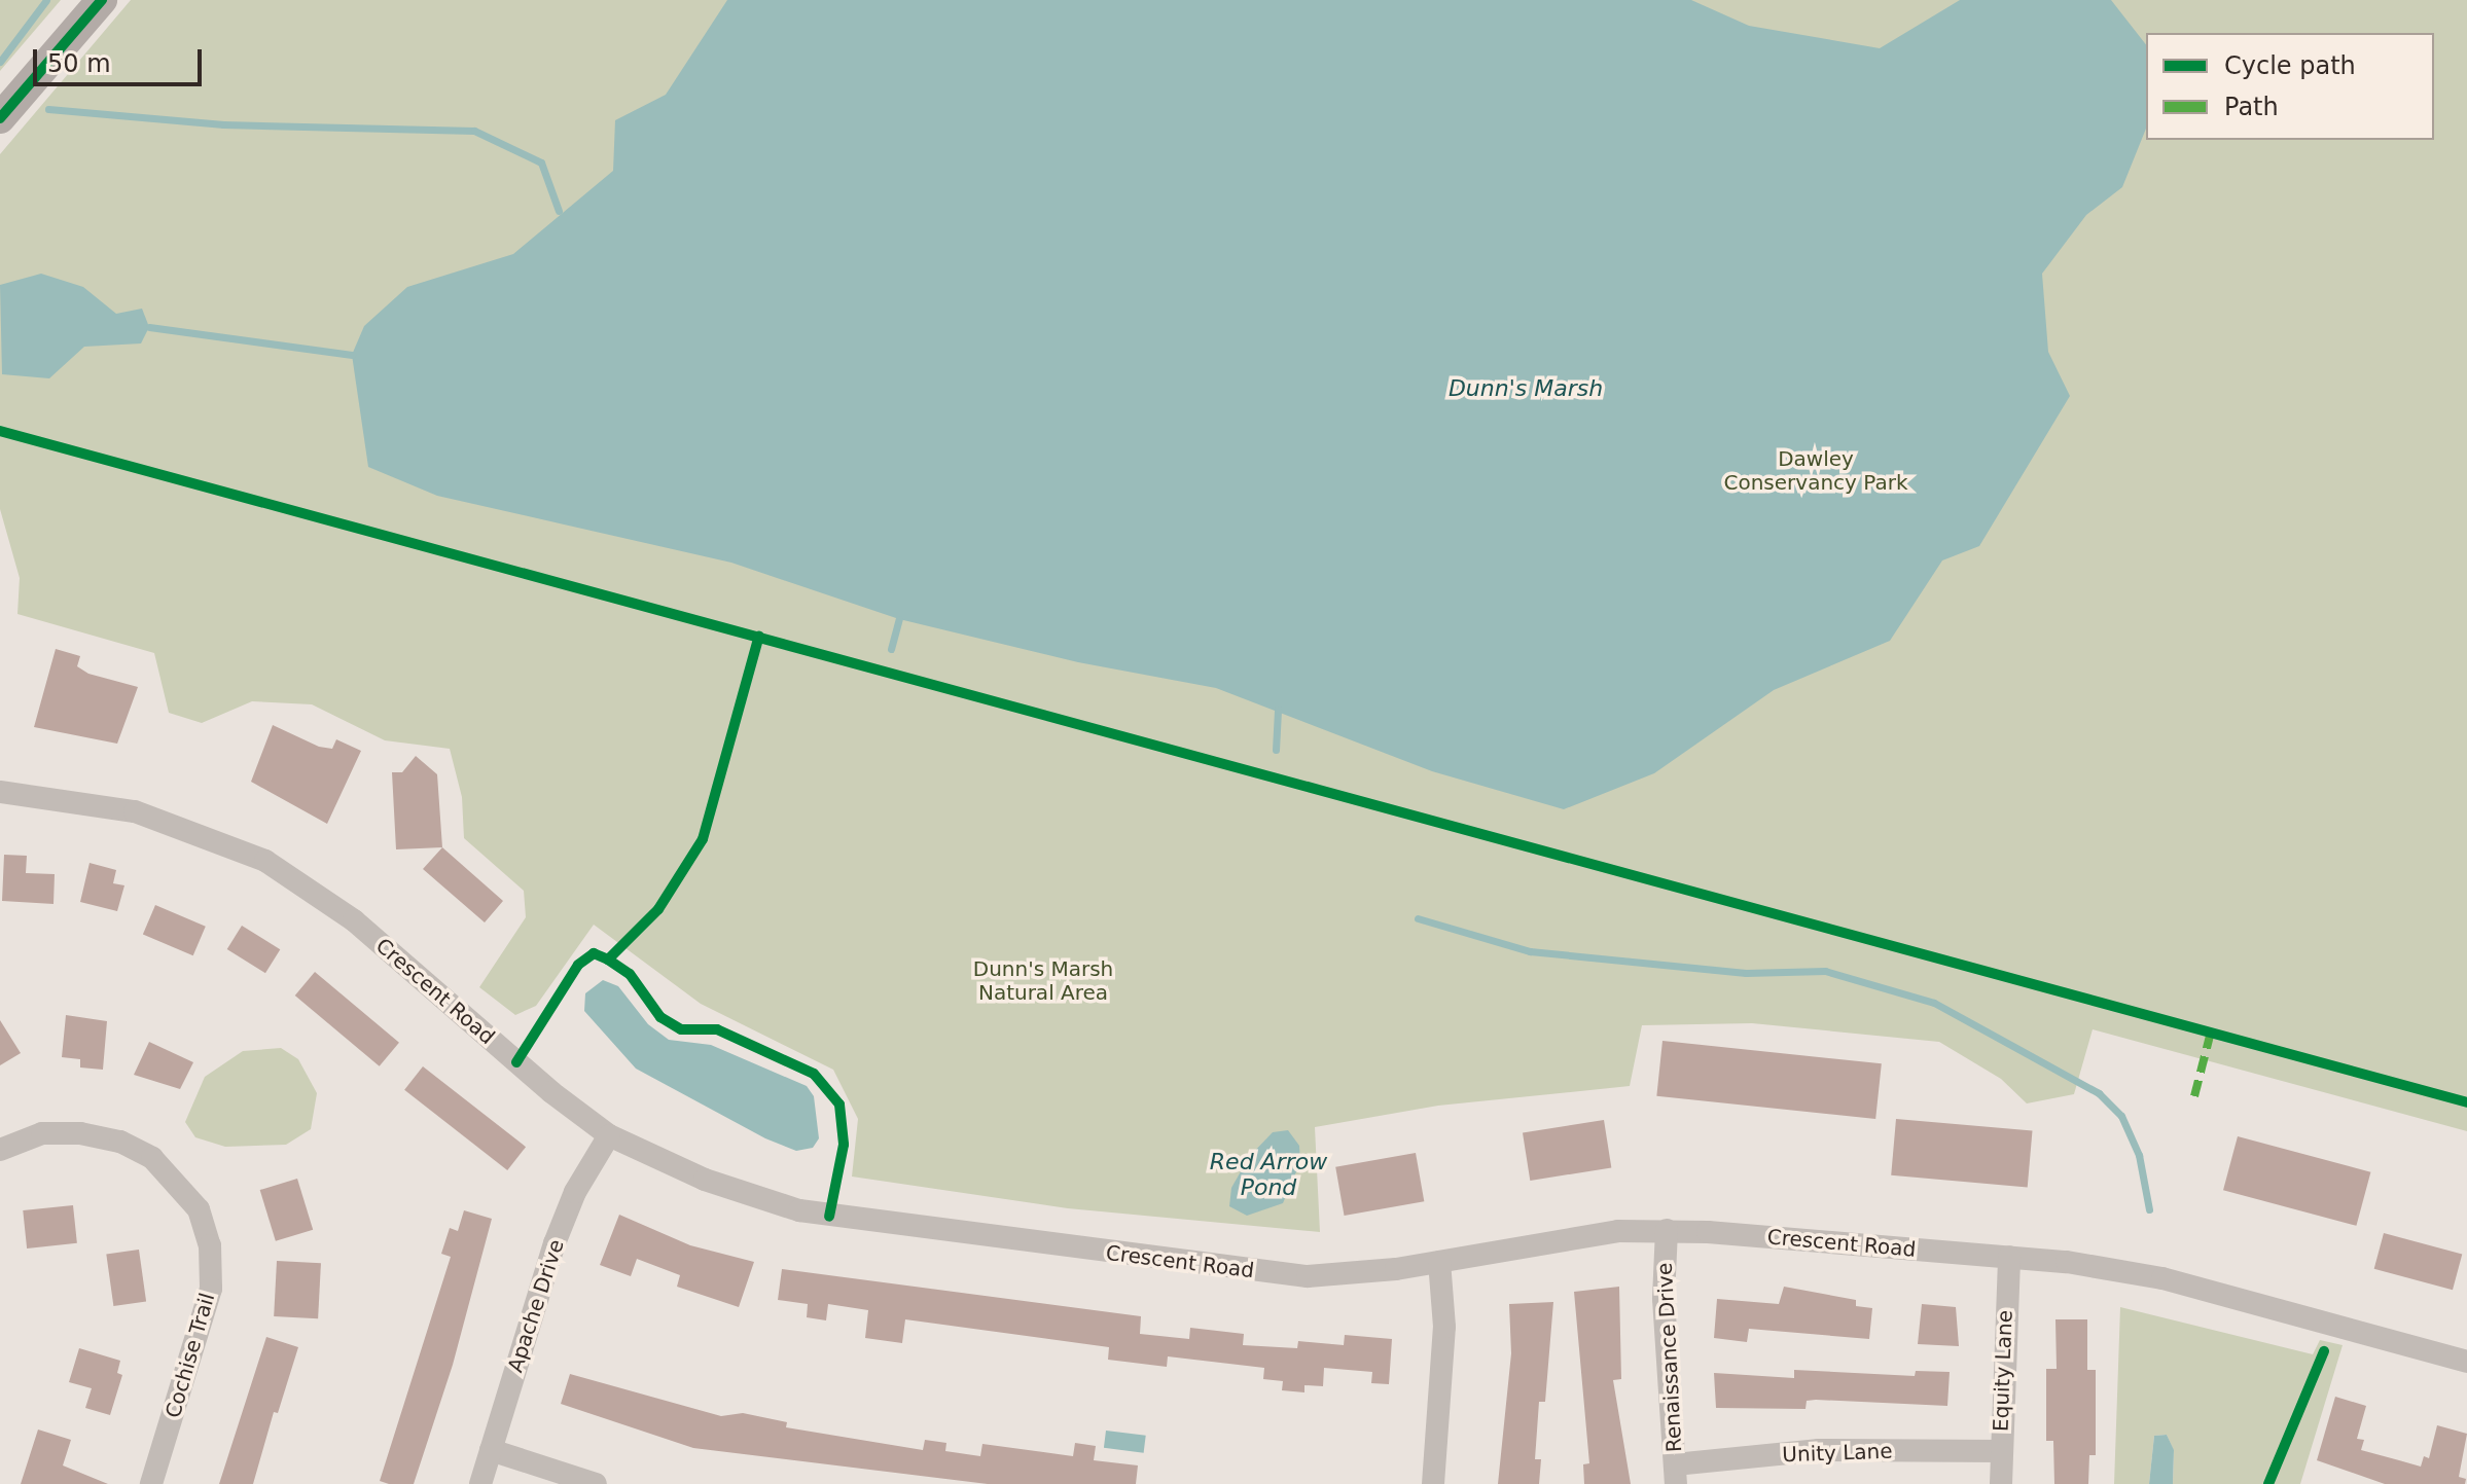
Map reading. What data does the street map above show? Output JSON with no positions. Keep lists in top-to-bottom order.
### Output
{
  "streets": {
    "street": [
      "Crescent Road",
      "Apache Drive",
      "Cochise Trail",
      "Renaissance Drive",
      "Equity Lane",
      "Unity Lane"
    ]
  },
  "crossings": [
    ["Crescent Road", "Apache Drive"],
    ["Crescent Road", "Renaissance Drive"],
    ["Crescent Road", "Equity Lane"],
    ["Renaissance Drive", "Unity Lane"],
    ["Equity Lane", "Unity Lane"]
  ],
  "water": ["Dunn's Marsh", "Red Arrow Pond"],
  "parks": ["Dawley Conservancy Park", "Dunn's Marsh Natural Area"],
  "legend": ["Cycle path", "Path"],
  "scale_bar": "50 m"
}
